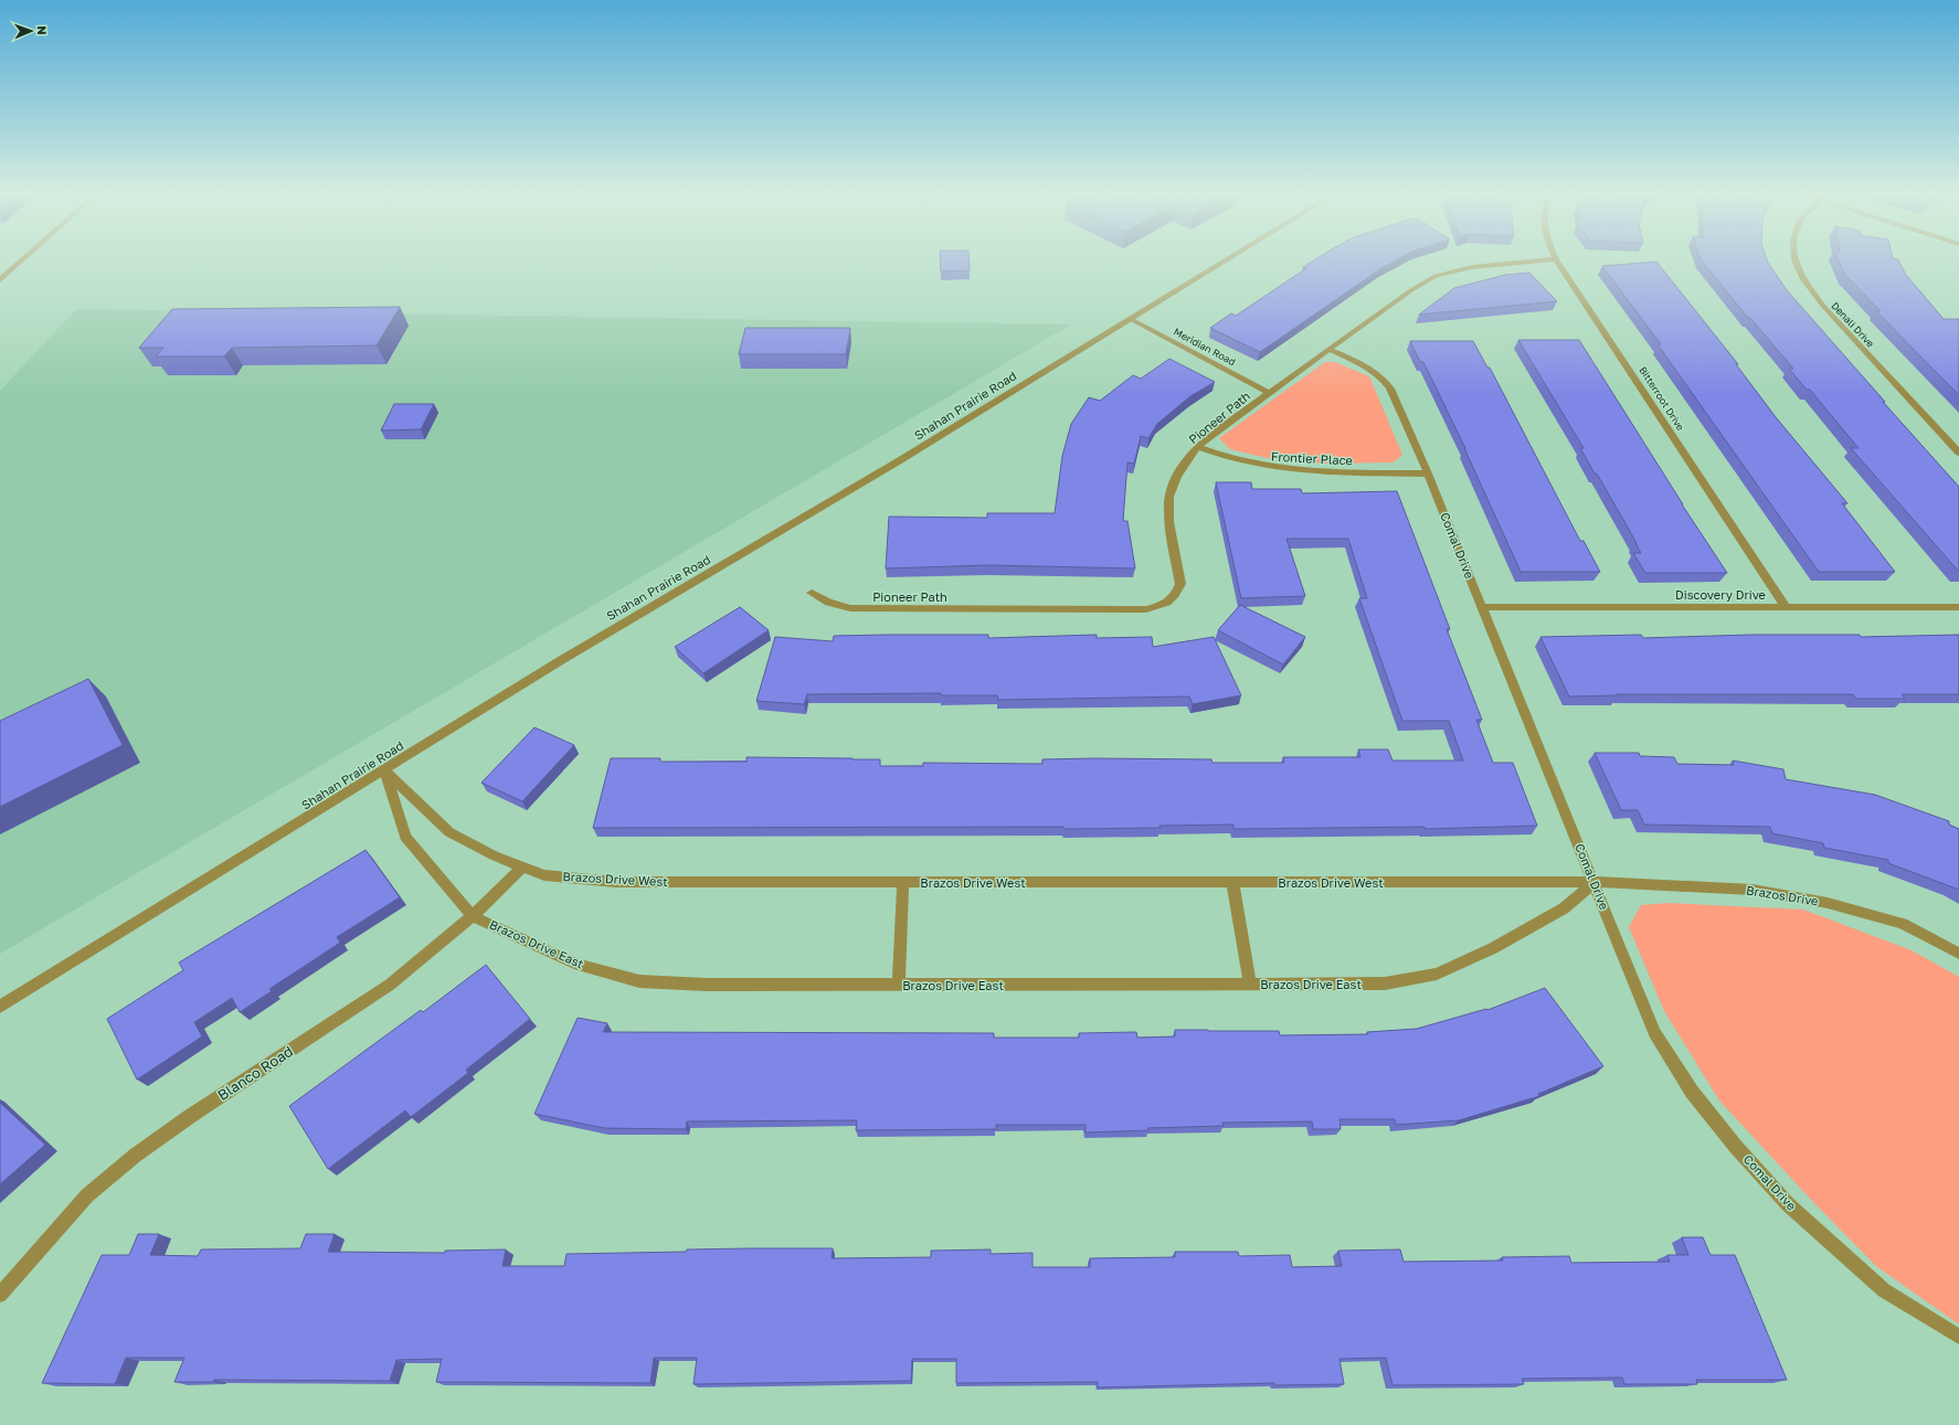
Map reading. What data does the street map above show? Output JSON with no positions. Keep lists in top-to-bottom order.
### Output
{
  "streets": {
    "street": [
      "Denali Drive",
      "Meridian Road",
      "Bitterroot Drive",
      "Shahan Prairie Road",
      "Pioneer Path",
      "Frontier Place",
      "Comal Drive",
      "Discovery Drive",
      "Brazos Drive West",
      "Brazos Drive",
      "Brazos Drive East",
      "Blanco Road"
    ]
  },
  "crossings": [
    ["Meridian Road", "Shahan Prairie Road"],
    ["Meridian Road", "Pioneer Path"],
    ["Bitterroot Drive", "Discovery Drive"],
    ["Shahan Prairie Road", "Brazos Drive West"],
    ["Shahan Prairie Road", "Brazos Drive East"],
    ["Pioneer Path", "Frontier Place"],
    ["Pioneer Path", "Comal Drive"],
    ["Frontier Place", "Comal Drive"],
    ["Comal Drive", "Discovery Drive"],
    ["Comal Drive", "Brazos Drive West"],
    ["Comal Drive", "Brazos Drive"],
    ["Comal Drive", "Brazos Drive East"],
    ["Brazos Drive West", "Brazos Drive"],
    ["Brazos Drive West", "Brazos Drive East"],
    ["Brazos Drive West", "Blanco Road"],
    ["Brazos Drive", "Brazos Drive East"],
    ["Brazos Drive East", "Blanco Road"]
  ],
  "north": "right"
}
